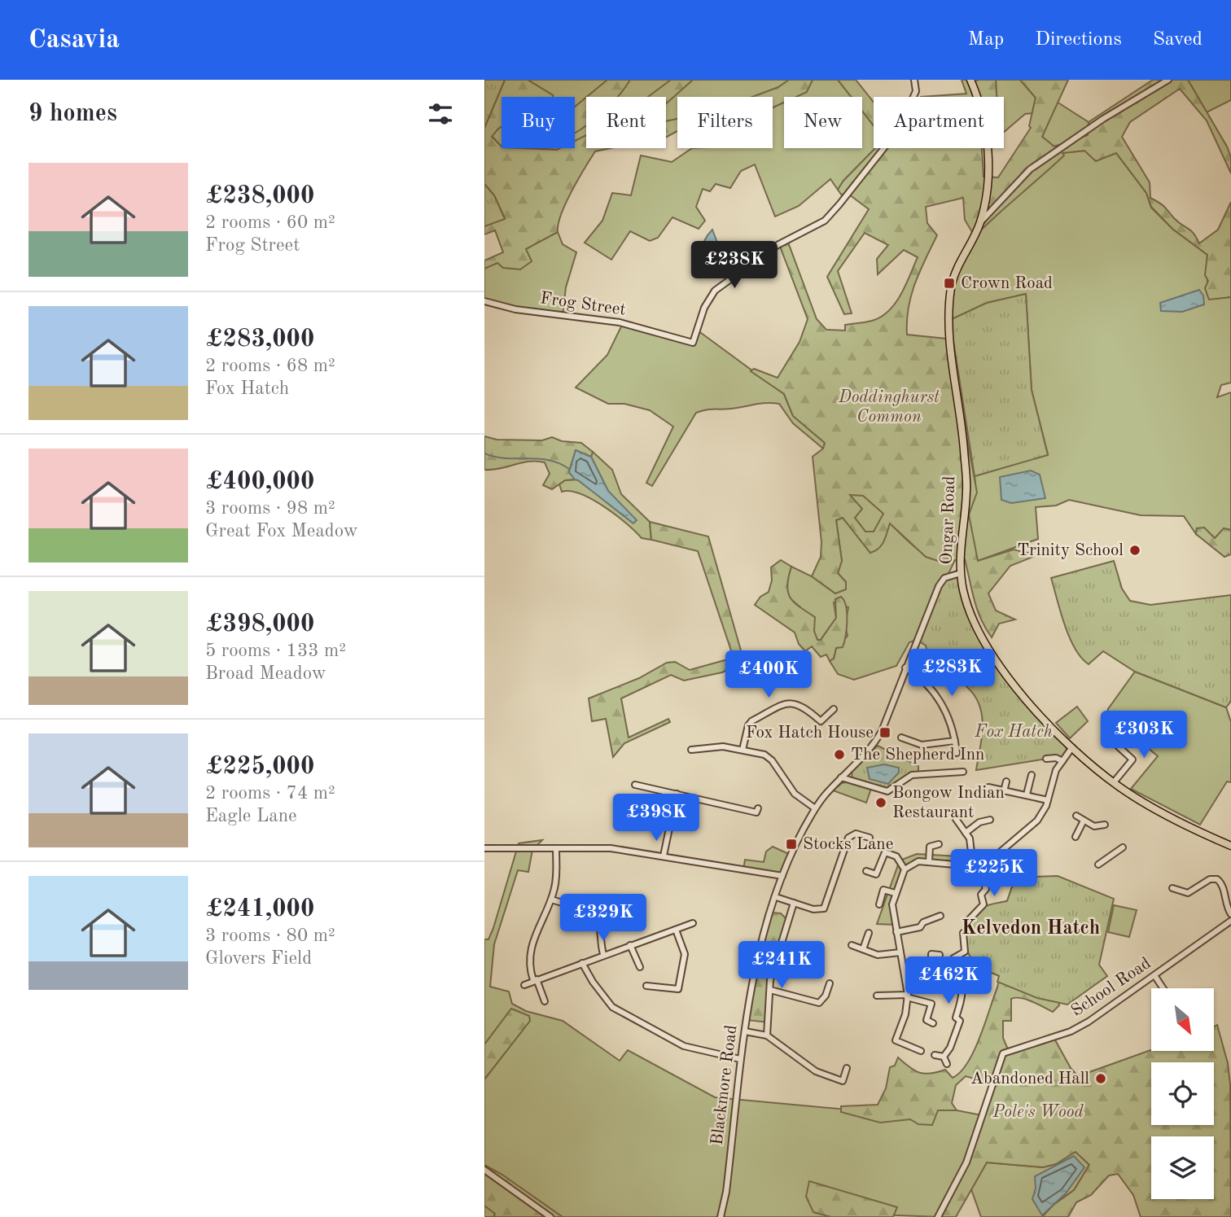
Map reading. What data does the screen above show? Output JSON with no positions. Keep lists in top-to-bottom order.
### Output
{
  "streets": {
    "main road": ["Ongar Road"],
    "street": ["Frog Street", "School Road", "Blackmore Road"]
  },
  "crossings": [
    ["Ongar Road", "Blackmore Road"]
  ],
  "districts": ["Kelvedon Hatch"],
  "parks": ["Doddinghurst Common", "Fox Hatch", "Pole's Wood"],
  "places": {
    "transit": ["Crown Road", "Fox Hatch House", "Stocks Lane"],
    "other": [
      "Trinity School",
      "The Shepherd Inn",
      "Bongow Indian Restaurant",
      "Abandoned Hall"
    ]
  },
  "north": "bottom right",
  "page": {
    "header": "Casavia",
    "nav": ["Map", "Directions", "Saved"],
    "heading": "9 homes",
    "chip": [
      "Buy",
      "Rent",
      "Filters",
      "New",
      "Apartment"
    ],
    "list": [
      {
        "name": "£238,000",
        "note": "2 rooms · 60 m² · Frog Street"
      },
      {
        "name": "£283,000",
        "note": "2 rooms · 68 m² · Fox Hatch"
      },
      {
        "name": "£400,000",
        "note": "3 rooms · 98 m² · Great Fox Meadow"
      },
      {
        "name": "£398,000",
        "note": "5 rooms · 133 m² · Broad Meadow"
      },
      {
        "name": "£225,000",
        "note": "2 rooms · 74 m² · Eagle Lane"
      },
      {
        "name": "£241,000",
        "note": "3 rooms · 80 m² · Glovers Field"
      }
    ],
    "price": [
      "£238K",
      "£283K",
      "£400K",
      "£303K",
      "£398K",
      "£225K",
      "£329K",
      "£241K",
      "£462K"
    ]
  }
}
